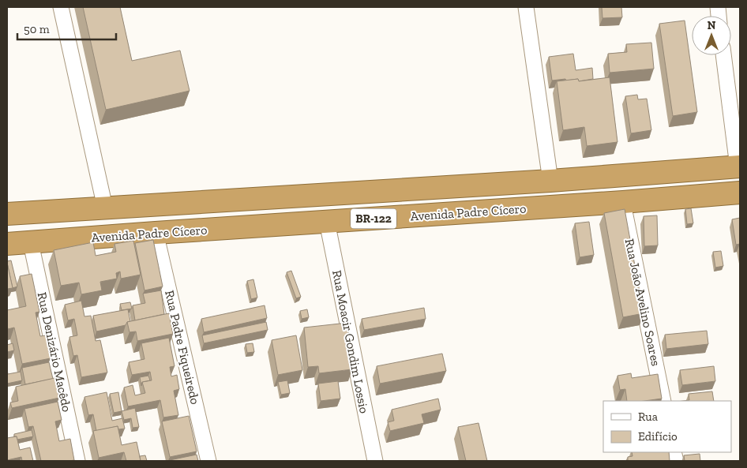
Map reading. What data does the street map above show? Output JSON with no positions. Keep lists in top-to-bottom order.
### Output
{
  "streets": {
    "highway": ["Avenida Padre Cícero", "BR-122"],
    "street": [
      "Rua João Avelino Soares",
      "Rua Moacir Gondim Lossio",
      "Rua Padre Fiqueiredo",
      "Rua Denizário Macêdo"
    ]
  },
  "crossings": [
    ["Avenida Padre Cícero", "Rua João Avelino Soares"],
    ["Avenida Padre Cícero", "Rua Moacir Gondim Lossio"],
    ["Avenida Padre Cícero", "Rua Padre Fiqueiredo"],
    ["Avenida Padre Cícero", "Rua Denizário Macêdo"]
  ],
  "legend": ["Rua", "Edifício"],
  "scale_bar": "50 m",
  "north": "top"
}
